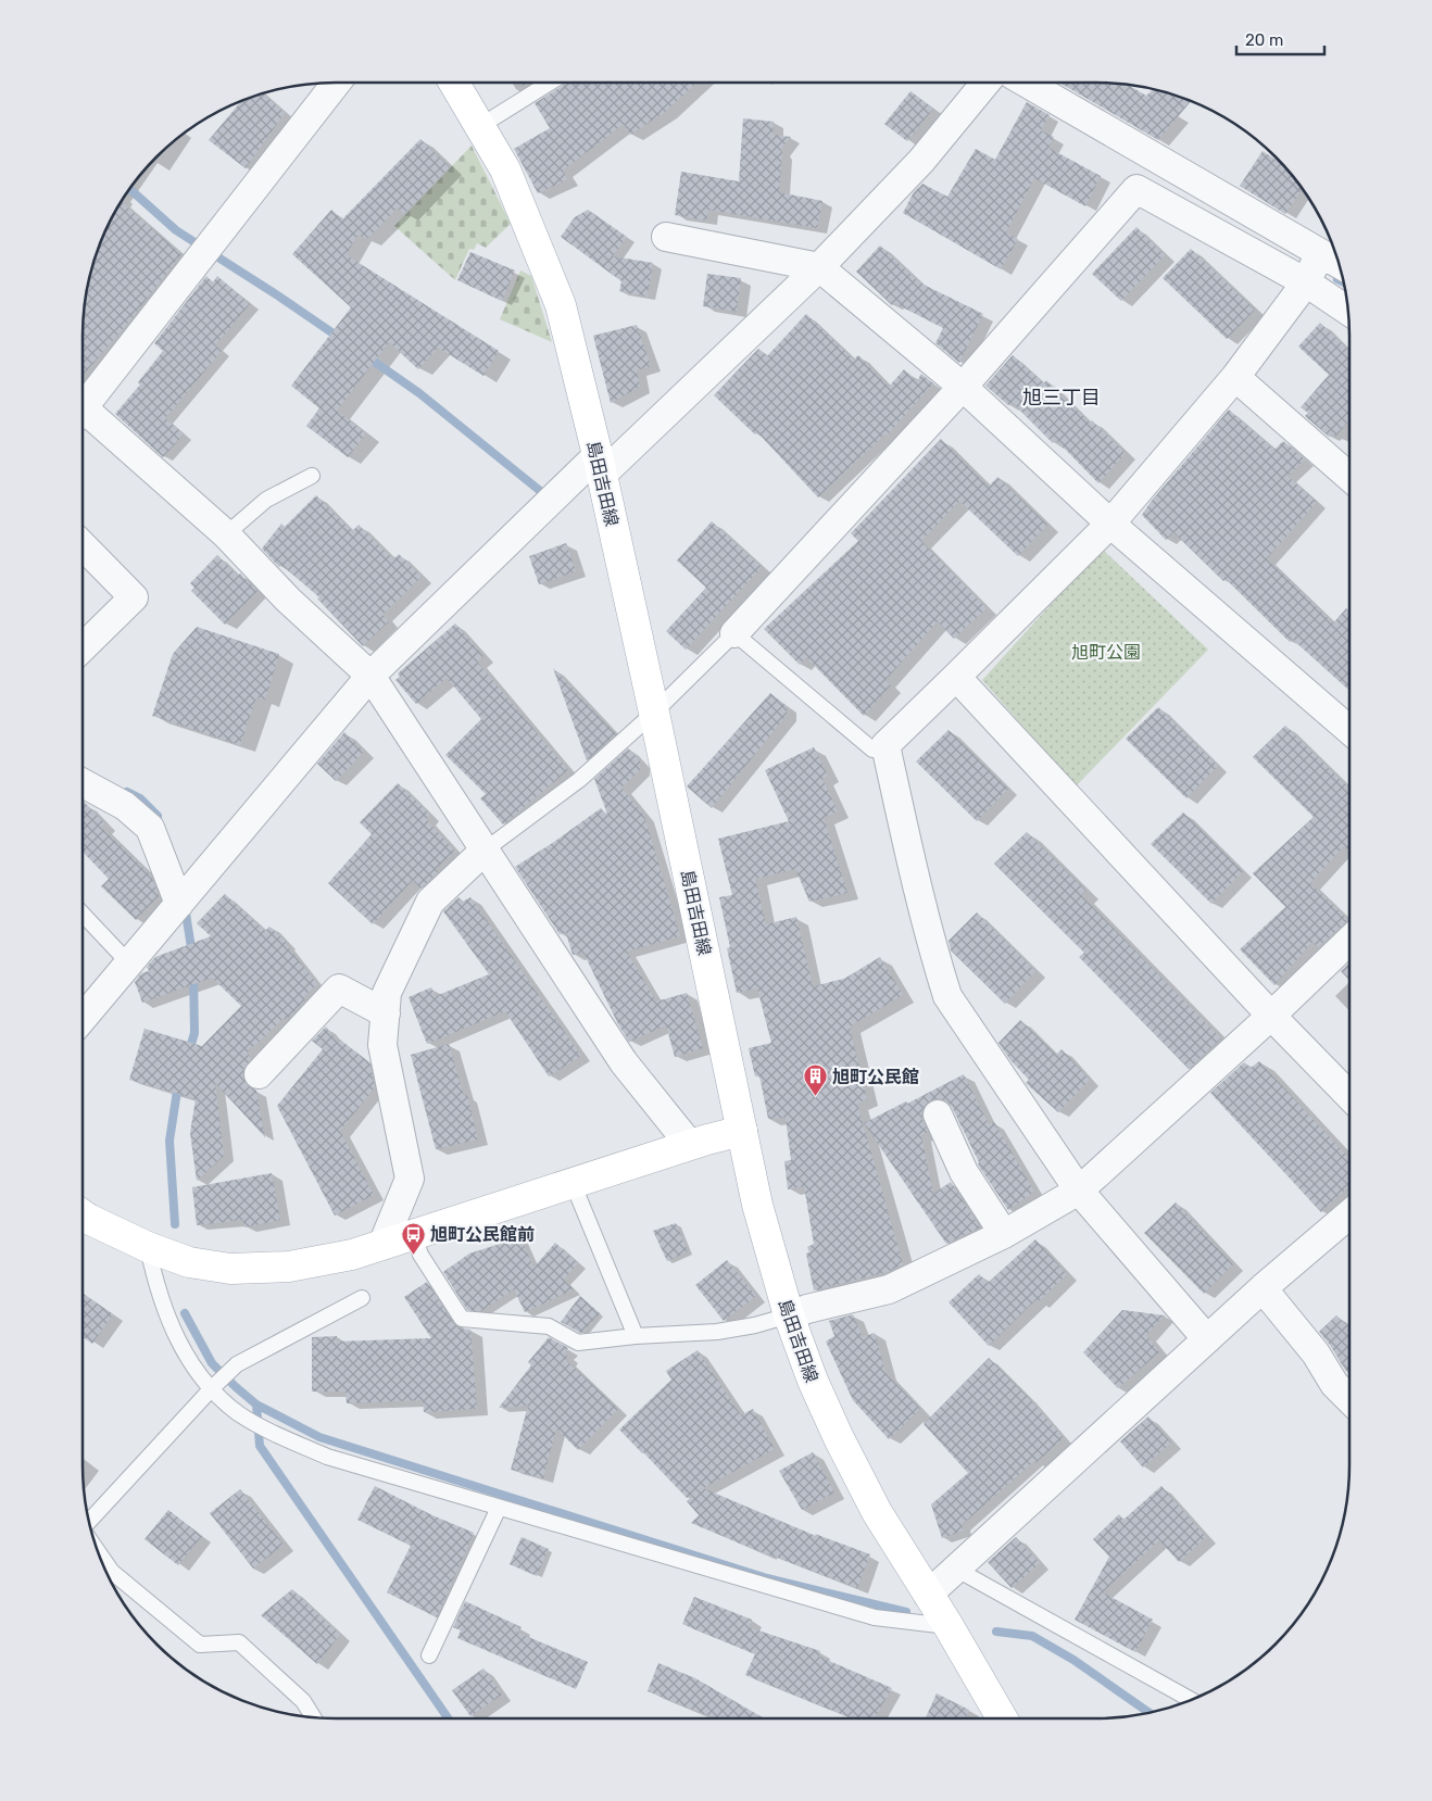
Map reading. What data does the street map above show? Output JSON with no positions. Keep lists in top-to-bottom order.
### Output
{
  "streets": {
    "main road": ["島田吉田線"]
  },
  "districts": ["旭三丁目"],
  "parks": ["旭町公園"],
  "places": {
    "building": ["旭町公民館"],
    "bus stop": ["旭町公民館前"]
  },
  "scale_bar": "20 m"
}
